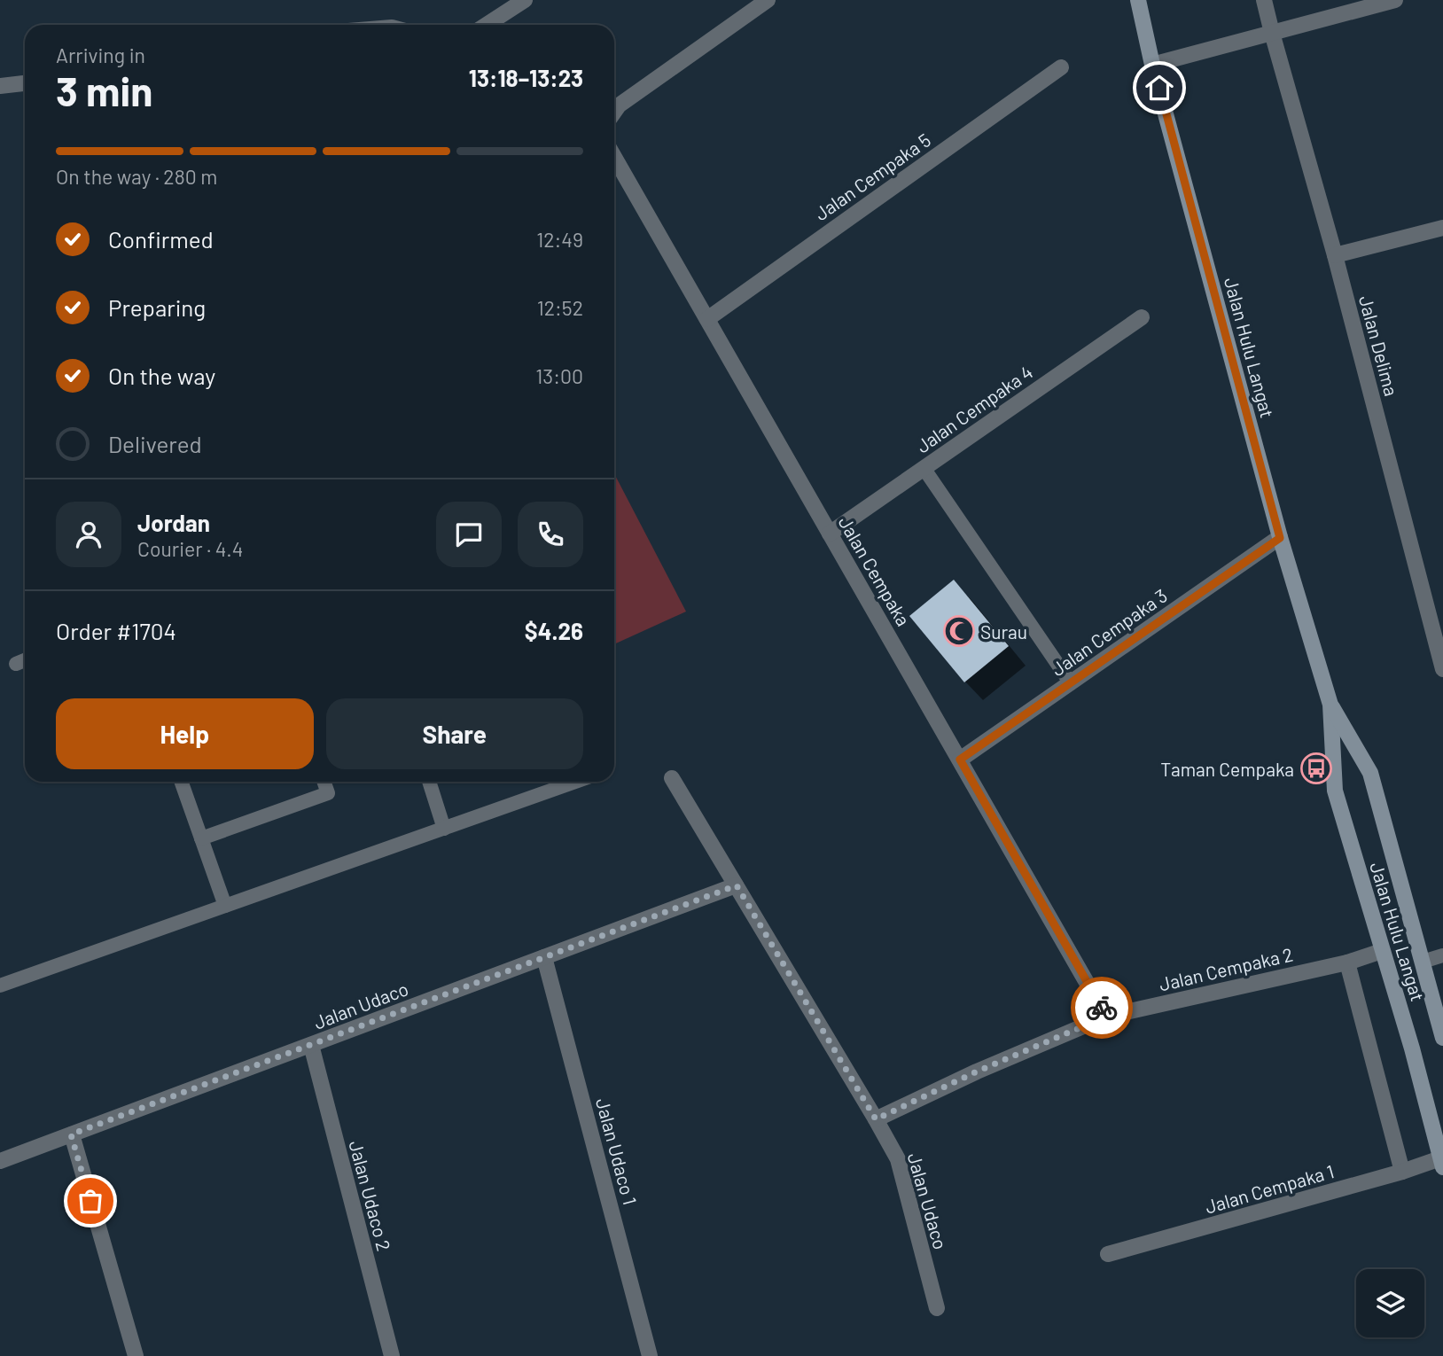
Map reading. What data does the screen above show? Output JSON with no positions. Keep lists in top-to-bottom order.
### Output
{
  "streets": {
    "street": [
      "Jalan Cempaka 5",
      "Jalan Delima",
      "Jalan Hulu Langat",
      "Jalan Cempaka 4",
      "Jalan Cempaka",
      "Jalan Cempaka 3",
      "Jalan Cempaka 2",
      "Jalan Udaco",
      "Jalan Udaco 1",
      "Jalan Cempaka 1",
      "Jalan Udaco 2"
    ]
  },
  "crossings": [
    ["Jalan Cempaka 5", "Jalan Cempaka"],
    ["Jalan Hulu Langat", "Jalan Cempaka 3"],
    ["Jalan Hulu Langat", "Jalan Cempaka 2"],
    ["Jalan Hulu Langat", "Jalan Cempaka 1"],
    ["Jalan Cempaka 4", "Jalan Cempaka"],
    ["Jalan Cempaka", "Jalan Cempaka 3"],
    ["Jalan Cempaka", "Jalan Cempaka 2"],
    ["Jalan Cempaka 2", "Jalan Udaco"],
    ["Jalan Udaco", "Jalan Udaco 1"],
    ["Jalan Udaco", "Jalan Udaco 2"]
  ],
  "places": {
    "mosque": ["Surau"],
    "bus stop": ["Taman Cempaka"]
  },
  "page": {
    "heading": ["3 min", "Arriving in", "13:18–13:23"],
    "panel": [
      "Jordan",
      "Courier · 4.4",
      "Order #1704",
      "$4.26"
    ],
    "bar": "On the way · 280 m",
    "list": [
      ["Confirmed", "12:49"],
      ["Preparing", "12:52"],
      ["On the way", "13:00"],
      "Delivered"
    ],
    "buttons": ["Help", "Share"]
  }
}
